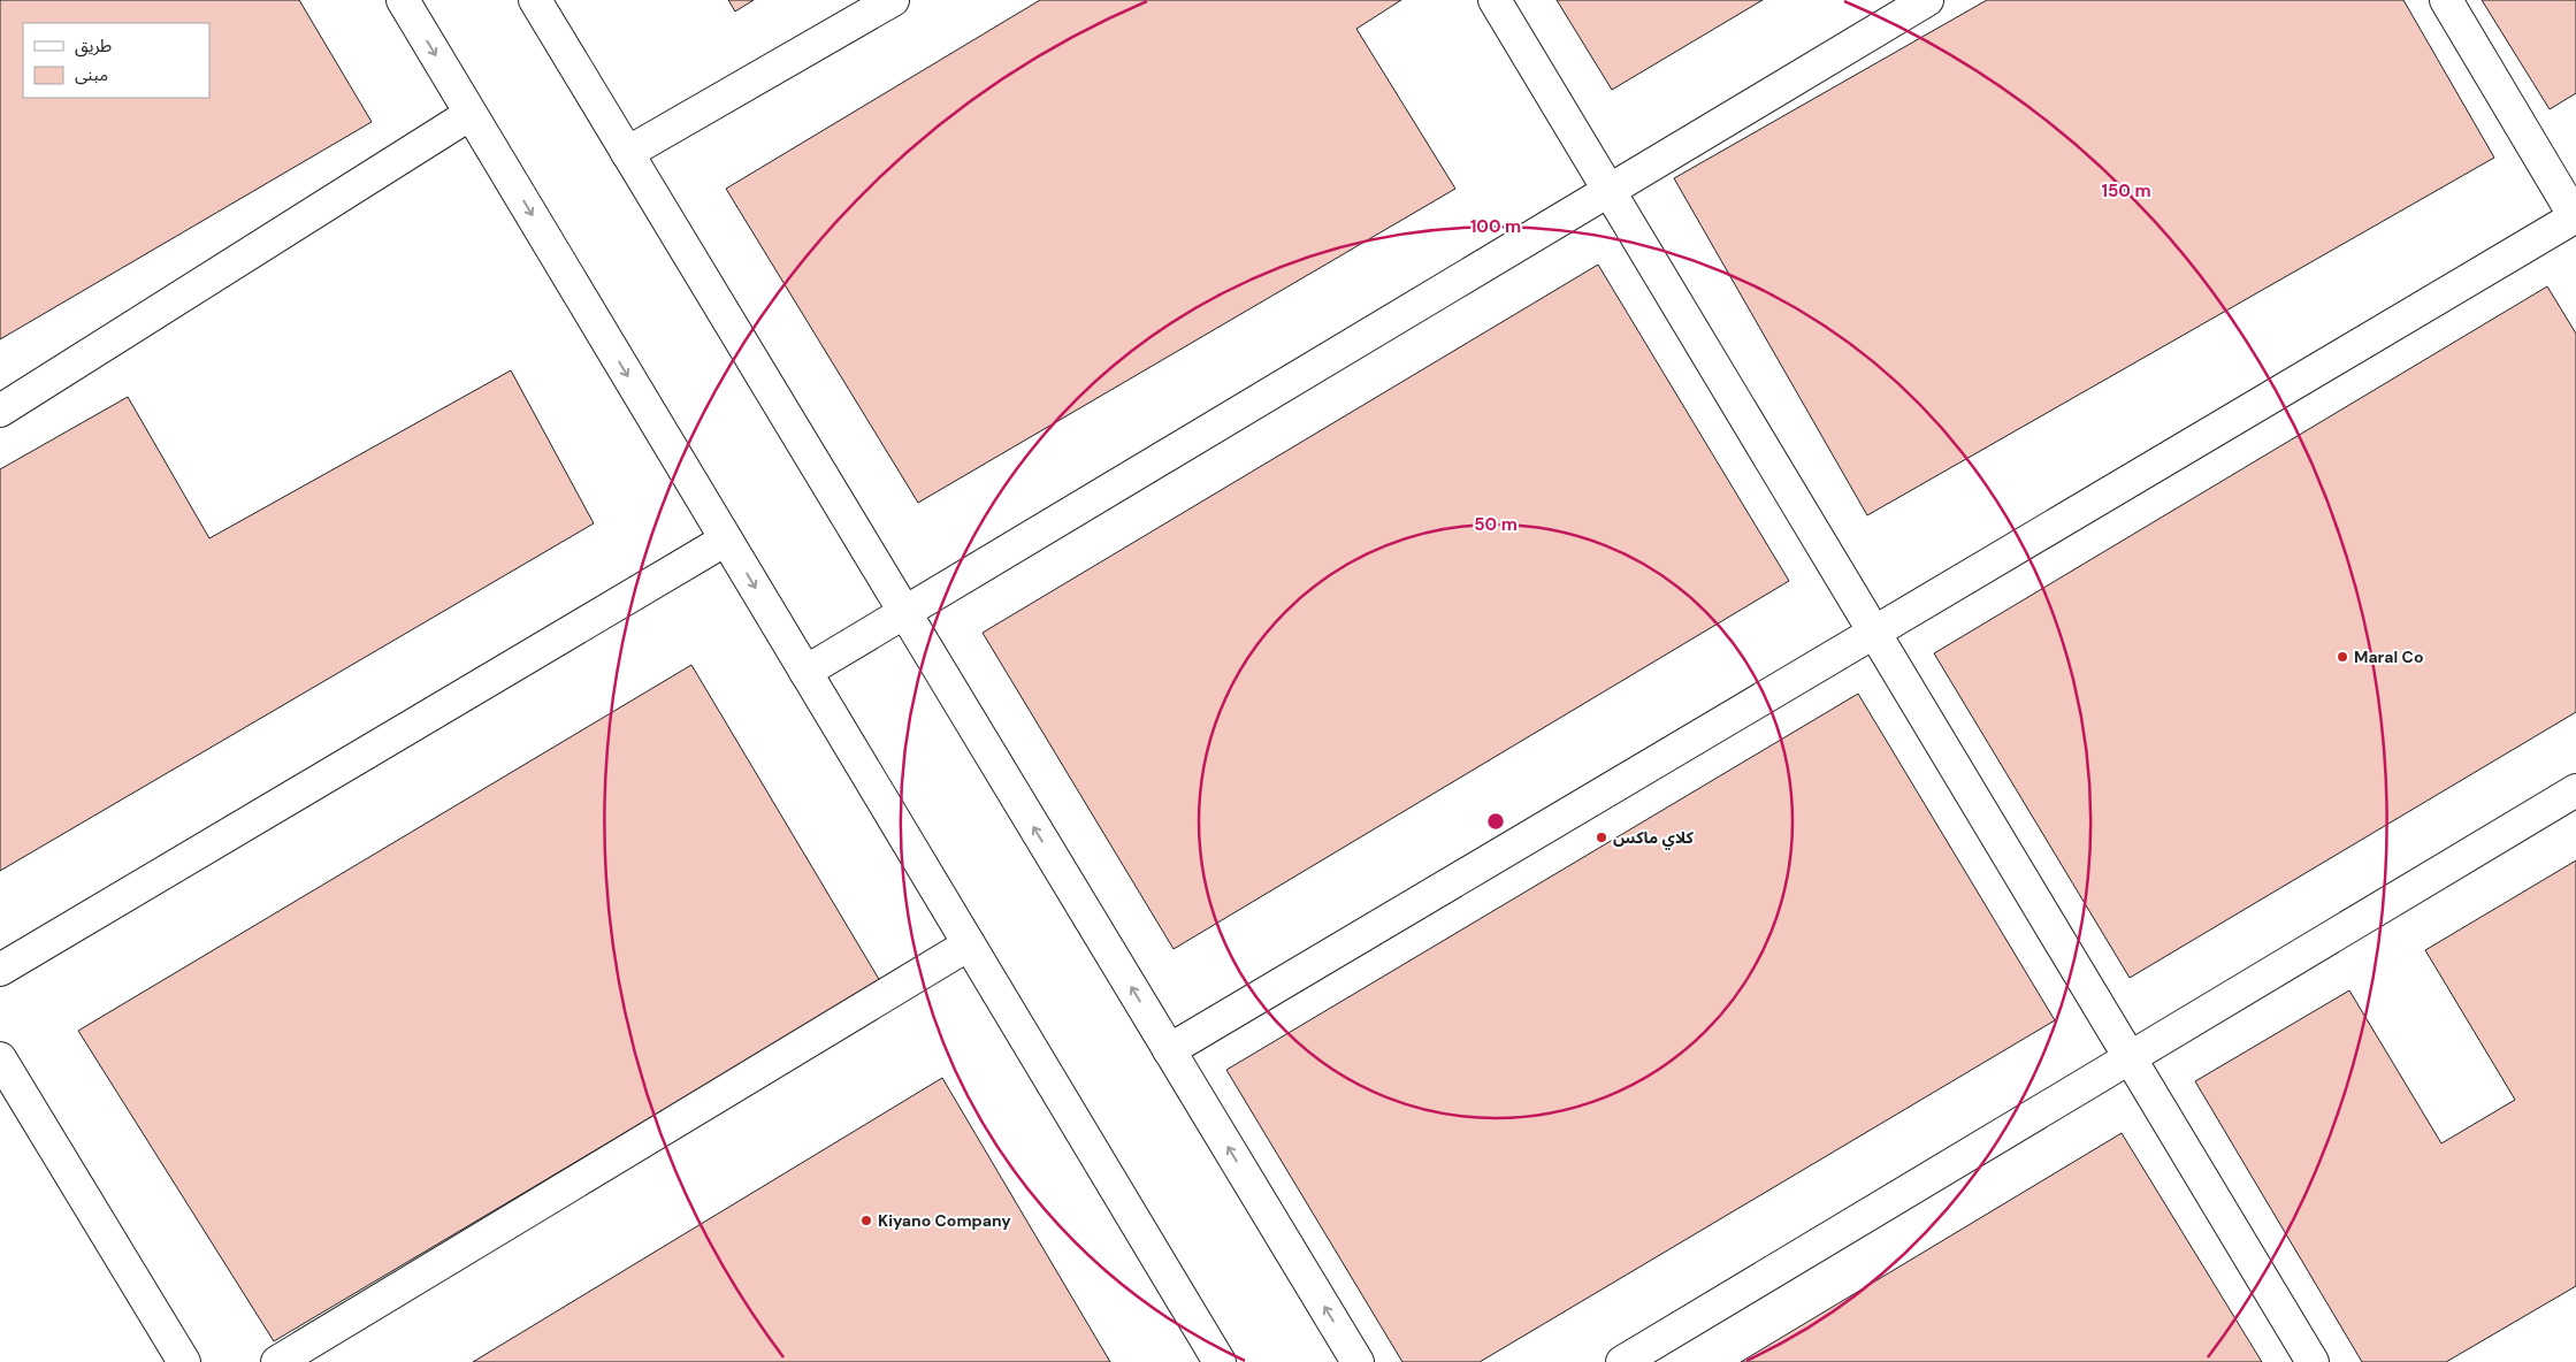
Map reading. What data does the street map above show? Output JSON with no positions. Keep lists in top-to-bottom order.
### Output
{
  "places": ["Maral Co", "كلاي ماكس", "Kiyano Company"],
  "legend": ["طريق", "مبنى"],
  "rings": ["150 m", "100 m", "50 m"]
}
